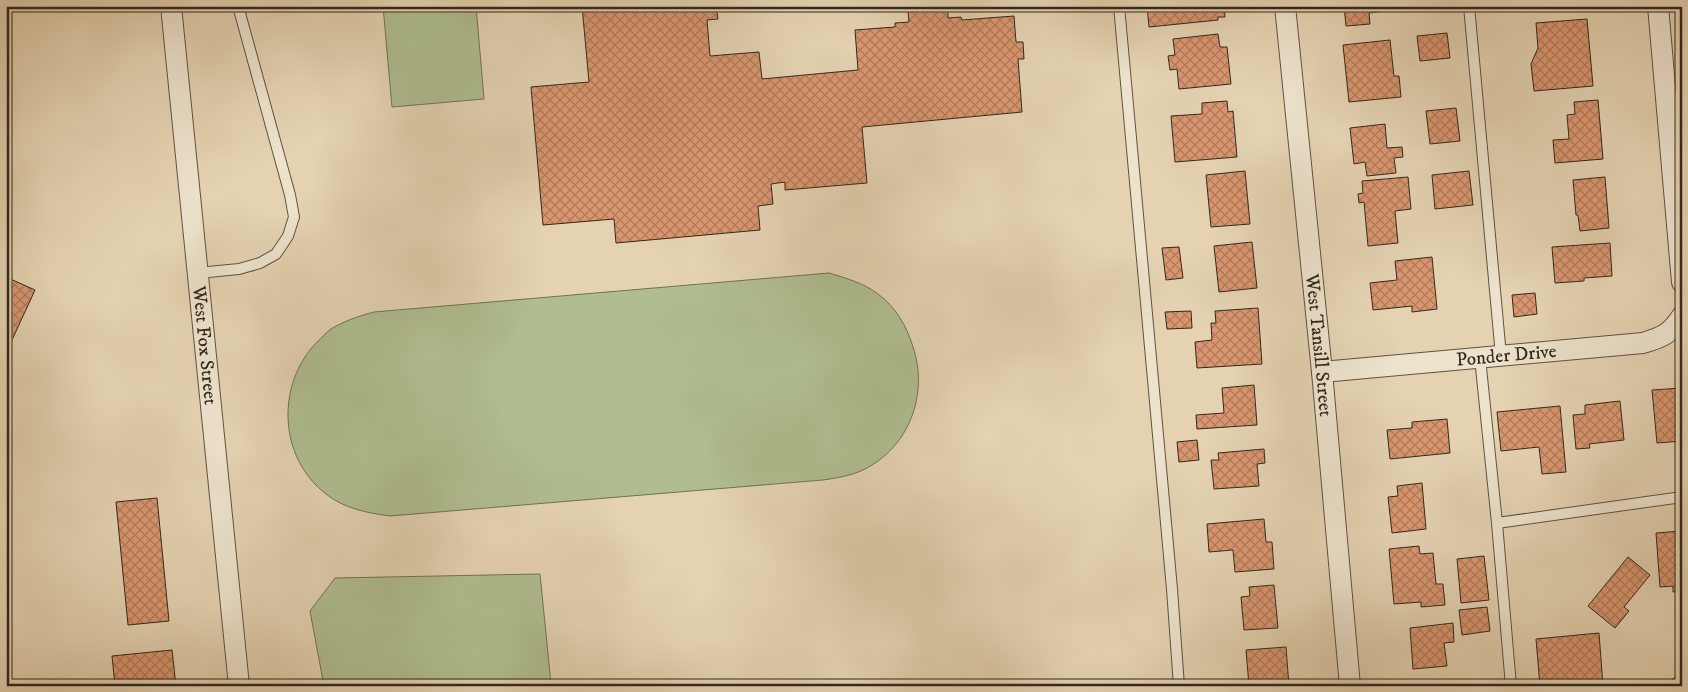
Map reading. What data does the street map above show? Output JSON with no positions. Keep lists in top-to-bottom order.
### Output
{
  "streets": {
    "street": ["West Fox Street", "West Tansill Street", "Ponder Drive"]
  },
  "crossings": [
    ["West Tansill Street", "Ponder Drive"]
  ]
}
